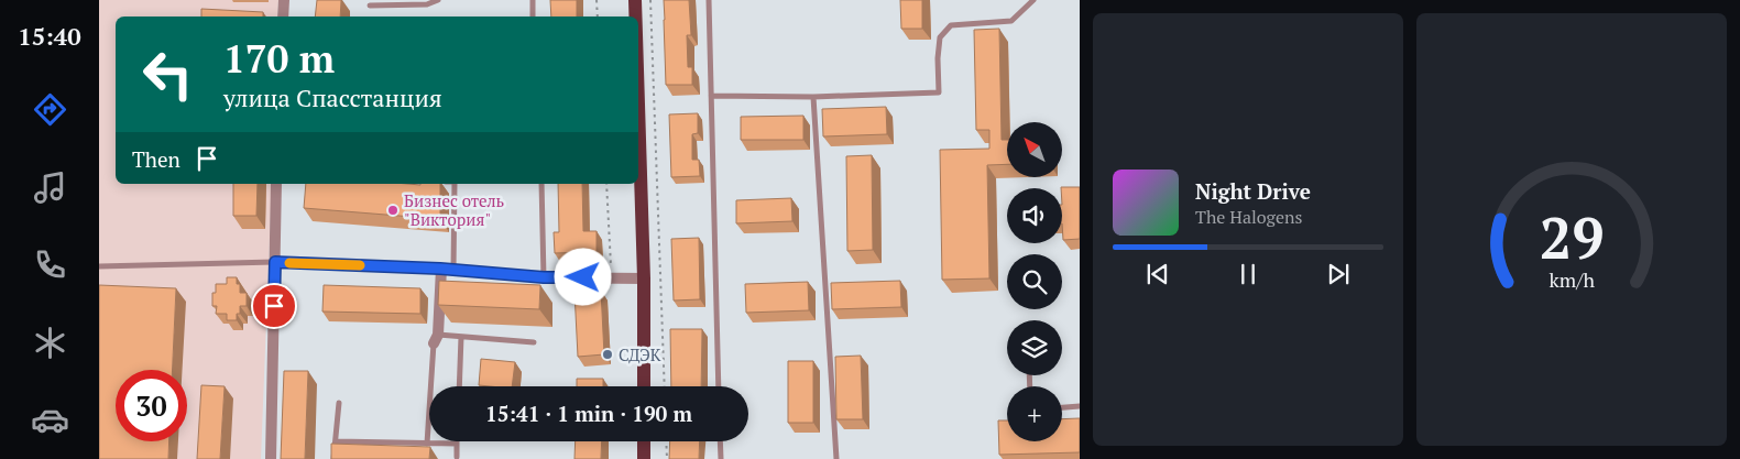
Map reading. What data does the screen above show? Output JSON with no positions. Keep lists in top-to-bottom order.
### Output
{
  "places": ["Бизнес отель \"Виктория\"", "СДЭК"],
  "north": "top left",
  "page": {
    "tabs": "15:40",
    "turn": ["170 m", "улица Спасстанция"],
    "map_buttons": "+",
    "then": "Then",
    "song": ["Night Drive", "The Halogens"],
    "limit": "30",
    "trip": "15:41 · 1 min · 190 m",
    "gauge": ["29", "km/h"]
  }
}
